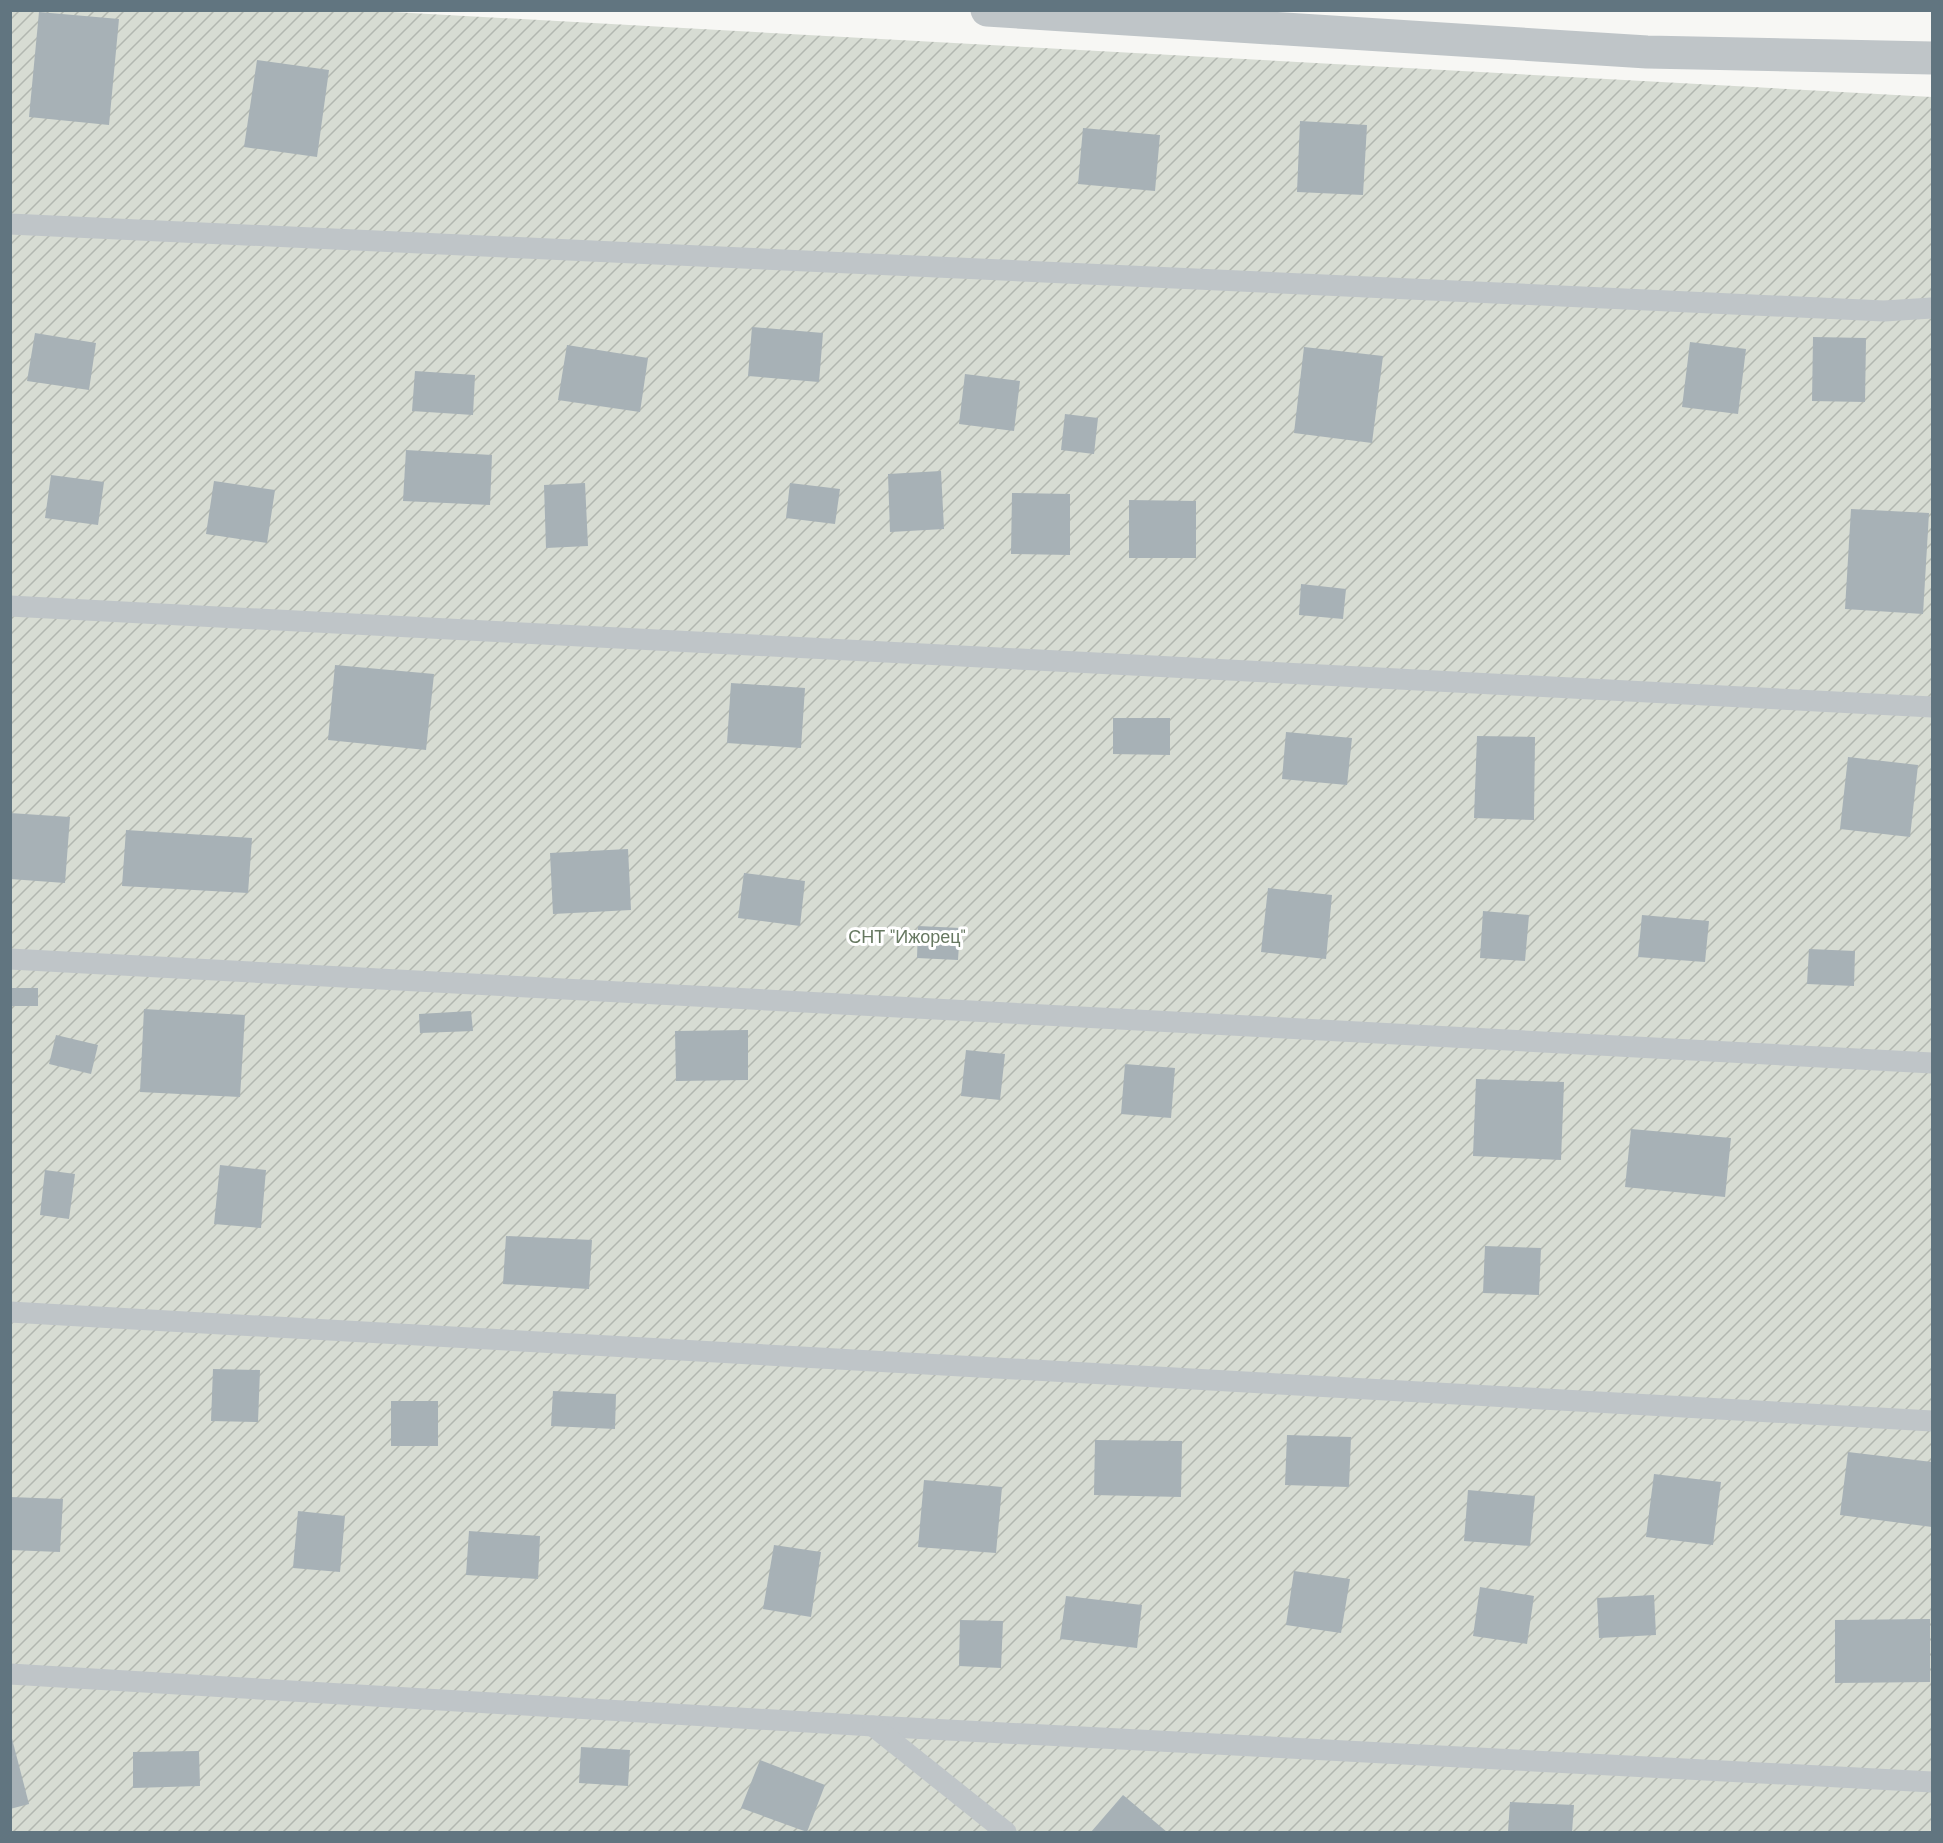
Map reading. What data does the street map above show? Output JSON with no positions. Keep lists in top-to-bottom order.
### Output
{
  "parks": ["СНТ \"Ижорец\""]
}
